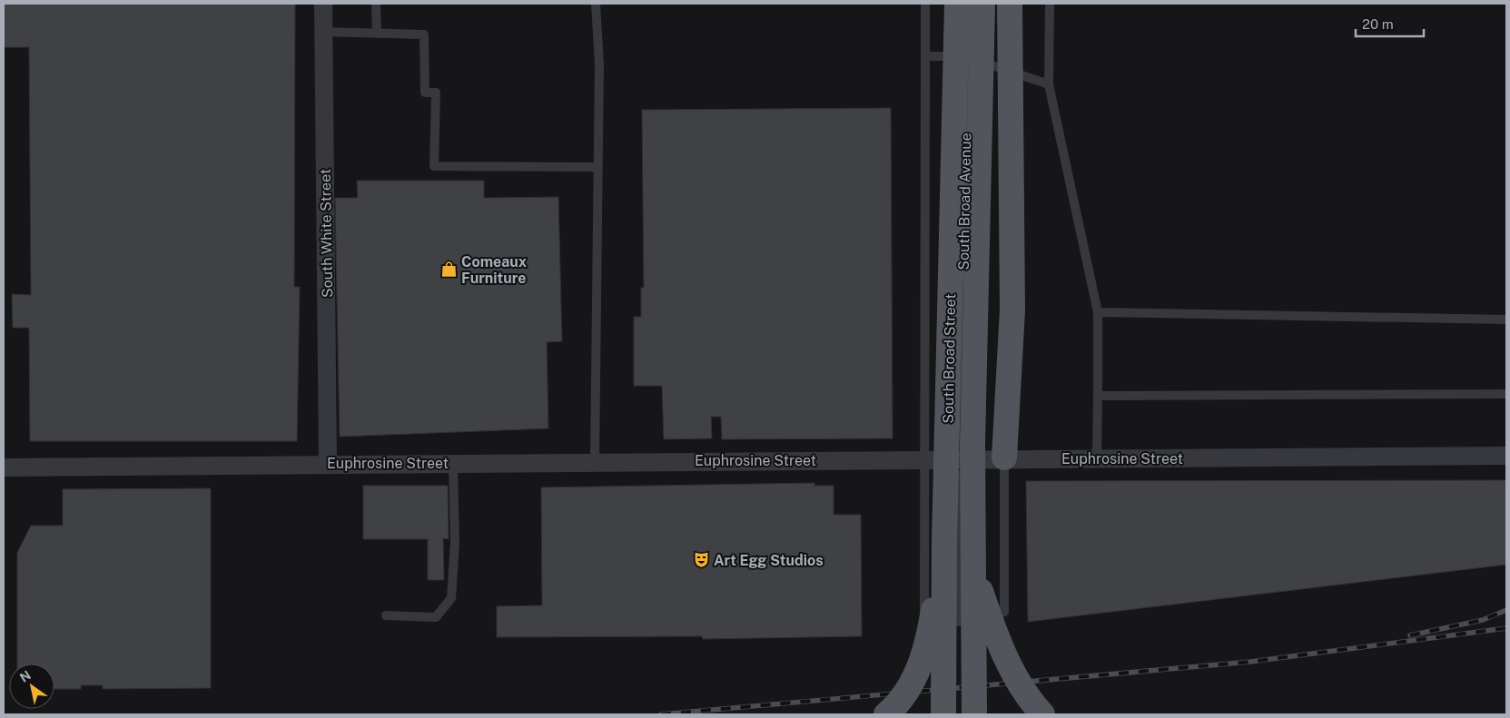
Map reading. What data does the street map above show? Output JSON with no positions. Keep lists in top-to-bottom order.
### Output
{
  "streets": {
    "main road": ["South Broad Street"],
    "street": ["South Broad Avenue", "South White Street", "Euphrosine Street"]
  },
  "crossings": [
    ["South Broad Avenue", "Euphrosine Street"],
    ["South White Street", "Euphrosine Street"]
  ],
  "places": {
    "shop": ["Comeaux Furniture"],
    "theatre": ["Art Egg Studios"]
  },
  "scale_bar": "20 m",
  "north": "top left"
}
